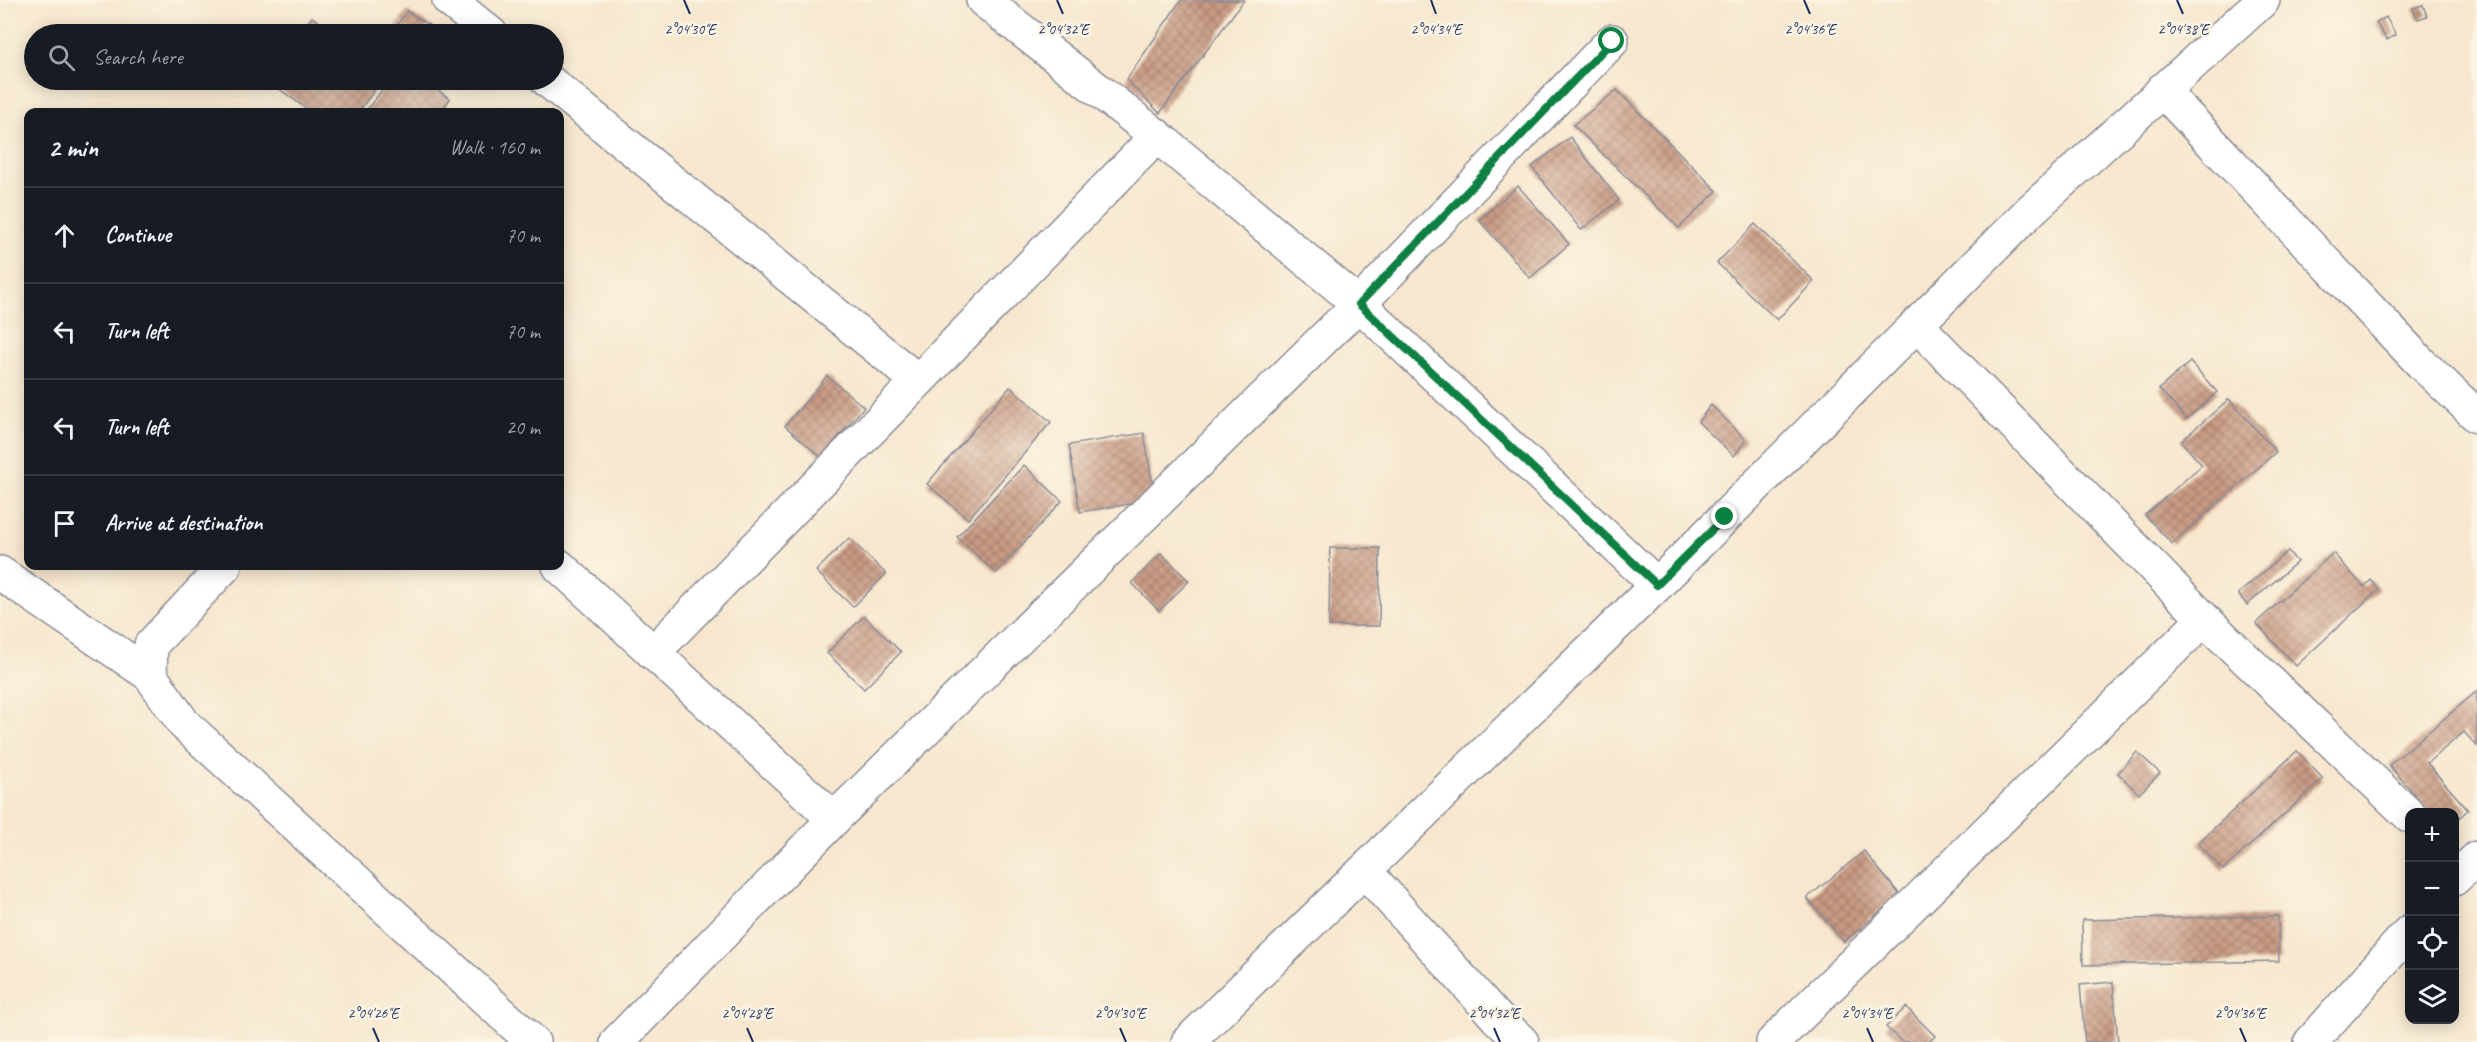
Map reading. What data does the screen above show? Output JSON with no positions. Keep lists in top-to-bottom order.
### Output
{
  "page": {
    "search": "Search here",
    "heading": ["2 min", "Walk · 160 m"],
    "list": [
      ["Continue", "70 m"],
      ["Turn left", "70 m"],
      ["Turn left", "20 m"],
      "Arrive at destination"
    ],
    "map_buttons": ["+", "−"]
  },
  "coordinates": [
    "2°04'30\"E",
    "2°04'32\"E",
    "2°04'34\"E",
    "2°04'36\"E",
    "2°04'38\"E",
    "2°04'26\"E",
    "2°04'28\"E"
  ]
}
